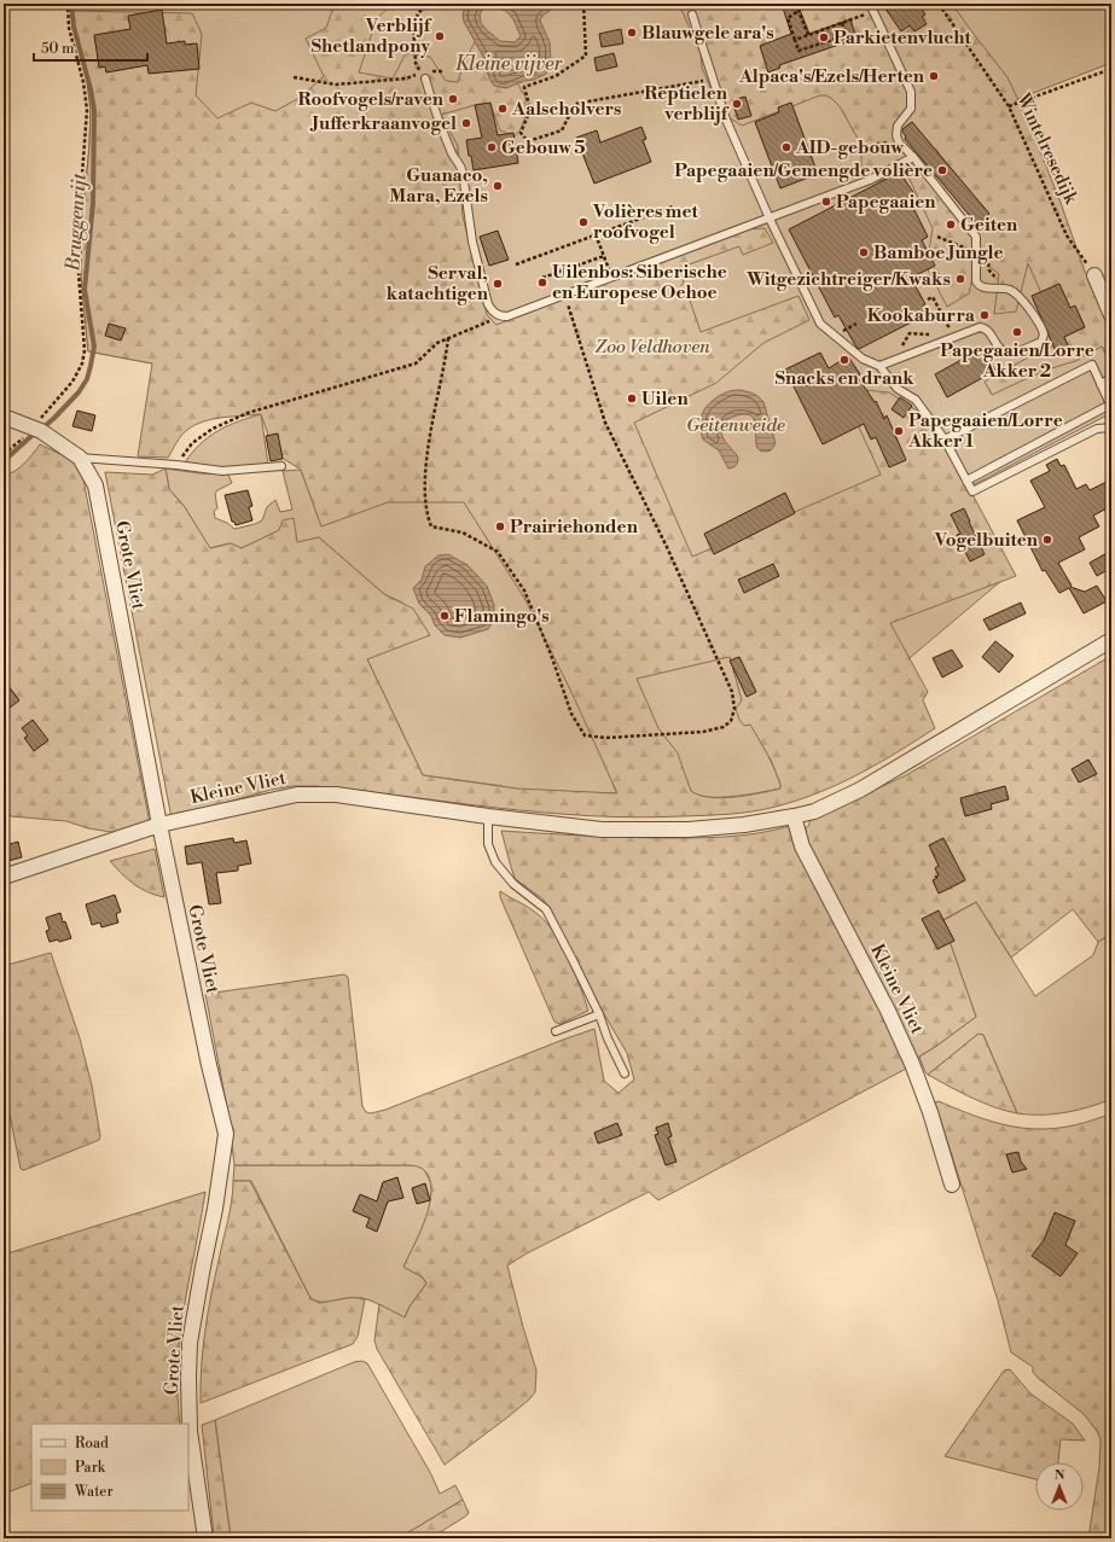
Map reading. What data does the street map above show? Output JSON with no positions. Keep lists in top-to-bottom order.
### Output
{
  "streets": {
    "street": ["Grote Vliet", "Kleine Vliet"],
    "path": ["Wintelresedijk"]
  },
  "crossings": [
    ["Grote Vliet", "Kleine Vliet"]
  ],
  "water": ["Kleine vijver", "Bruggenrijt"],
  "parks": ["Zoo Veldhoven", "Geitenweide"],
  "places": [
    "Blauwgele ara's",
    "Verblijf Shetlandpony",
    "Parkietenvlucht",
    "Alpaca's/Ezels/Herten",
    "Roofvogels/raven",
    "Reptielen verblijf",
    "Aalscholvers",
    "Jufferkraanvogel",
    "Gebouw 5",
    "AID-gebouw",
    "Papegaaien/Gemengde volière",
    "Guanaco, Mara, Ezels",
    "Papegaaien",
    "Volières met roofvogel",
    "Geiten",
    "Bamboe Jungle",
    "Witgezichtreiger/Kwaks",
    "Uilenbos: Siberische en Europese Oehoe",
    "Serval, katachtigen",
    "Kookaburra",
    "Papegaaien/Lorre Akker 2",
    "Snacks en drank",
    "Uilen",
    "Papegaaien/Lorre Akker 1",
    "Prairiehonden",
    "Vogelbuiten",
    "Flamingo's"
  ],
  "legend": ["Road", "Park", "Water"],
  "scale_bar": "50 m",
  "north": "top"
}
